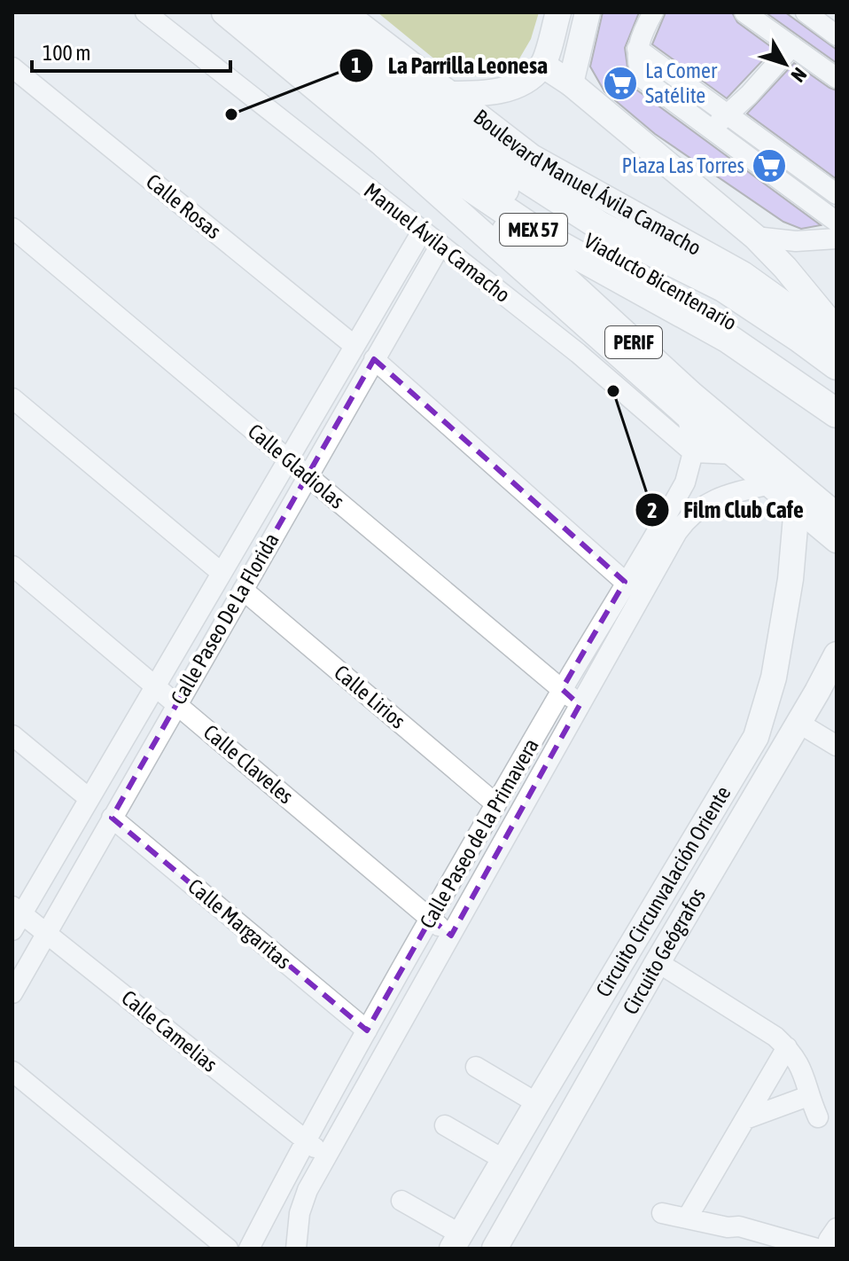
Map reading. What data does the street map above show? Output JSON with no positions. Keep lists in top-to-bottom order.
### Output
{
  "streets": {
    "highway": [
      "Boulevard Manuel Ávila Camacho",
      "MEX 57",
      "Viaducto Bicentenario",
      "PERIF"
    ],
    "main road": ["Circuito Circunvalación Oriente", "Circuito Geógrafos"],
    "street": [
      "Calle Rosas",
      "Manuel Ávila Camacho",
      "Calle Gladiolas",
      "Calle Paseo De La Florida",
      "Calle Lirios",
      "Calle Claveles",
      "Calle Paseo de la Primavera",
      "Calle Margaritas",
      "Calle Camelias"
    ]
  },
  "crossings": [
    ["Calle Rosas", "Calle Paseo De La Florida"],
    ["MEX 57", "PERIF"],
    ["Manuel Ávila Camacho", "Calle Paseo De La Florida"],
    ["Manuel Ávila Camacho", "Calle Paseo de la Primavera"],
    ["Calle Gladiolas", "Calle Paseo De La Florida"],
    ["Calle Gladiolas", "Calle Paseo de la Primavera"],
    ["Calle Paseo De La Florida", "Calle Lirios"],
    ["Calle Paseo De La Florida", "Calle Claveles"],
    ["Calle Paseo De La Florida", "Calle Margaritas"],
    ["Calle Paseo De La Florida", "Calle Camelias"],
    ["Calle Lirios", "Calle Paseo de la Primavera"],
    ["Calle Claveles", "Calle Paseo de la Primavera"],
    ["Calle Paseo de la Primavera", "Calle Margaritas"],
    ["Calle Paseo de la Primavera", "Calle Camelias"]
  ],
  "places": {
    "supermarket": ["La Comer Satélite", "Plaza Las Torres"],
    "other": ["La Parrilla Leonesa", "Film Club Cafe"]
  },
  "scale_bar": "100 m",
  "north": "bottom right"
}
